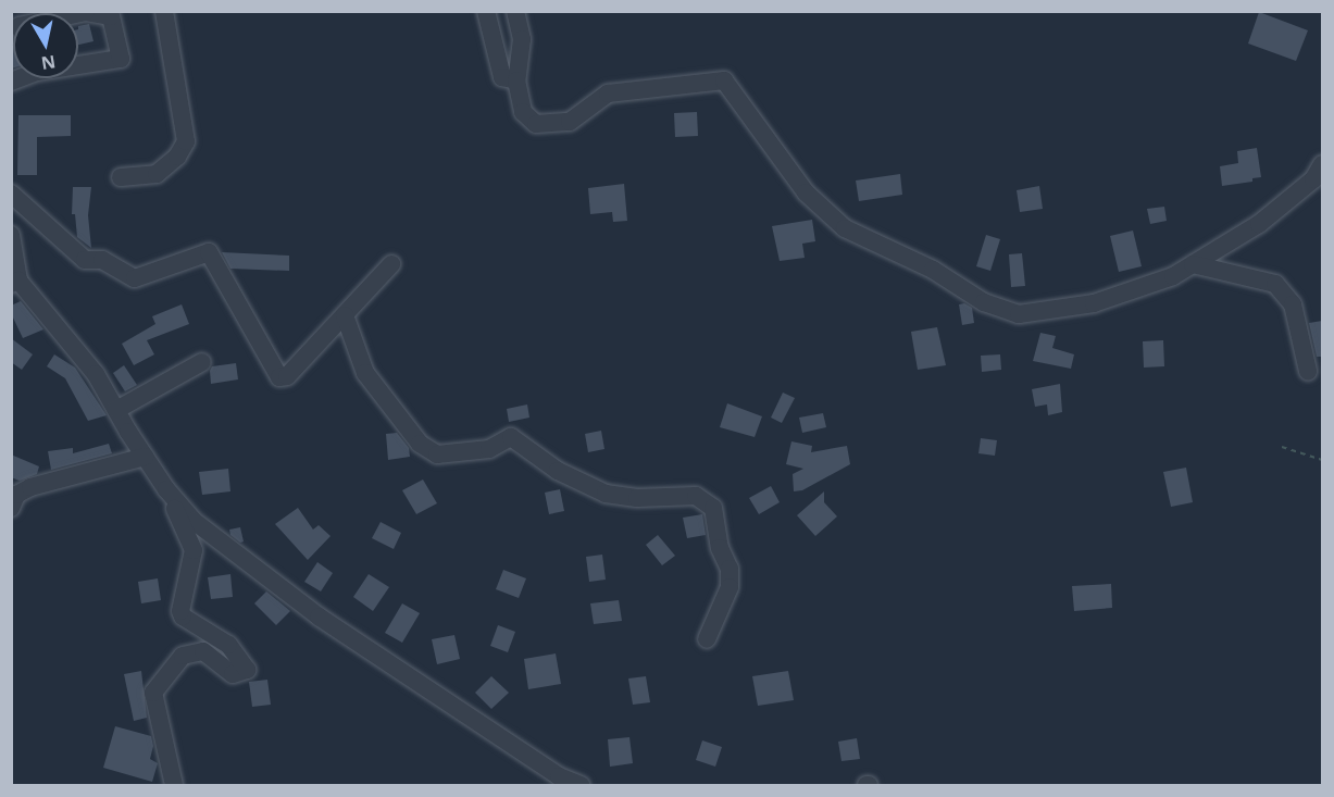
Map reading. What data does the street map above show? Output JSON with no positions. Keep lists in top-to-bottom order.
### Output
{
  "north": "bottom"
}
